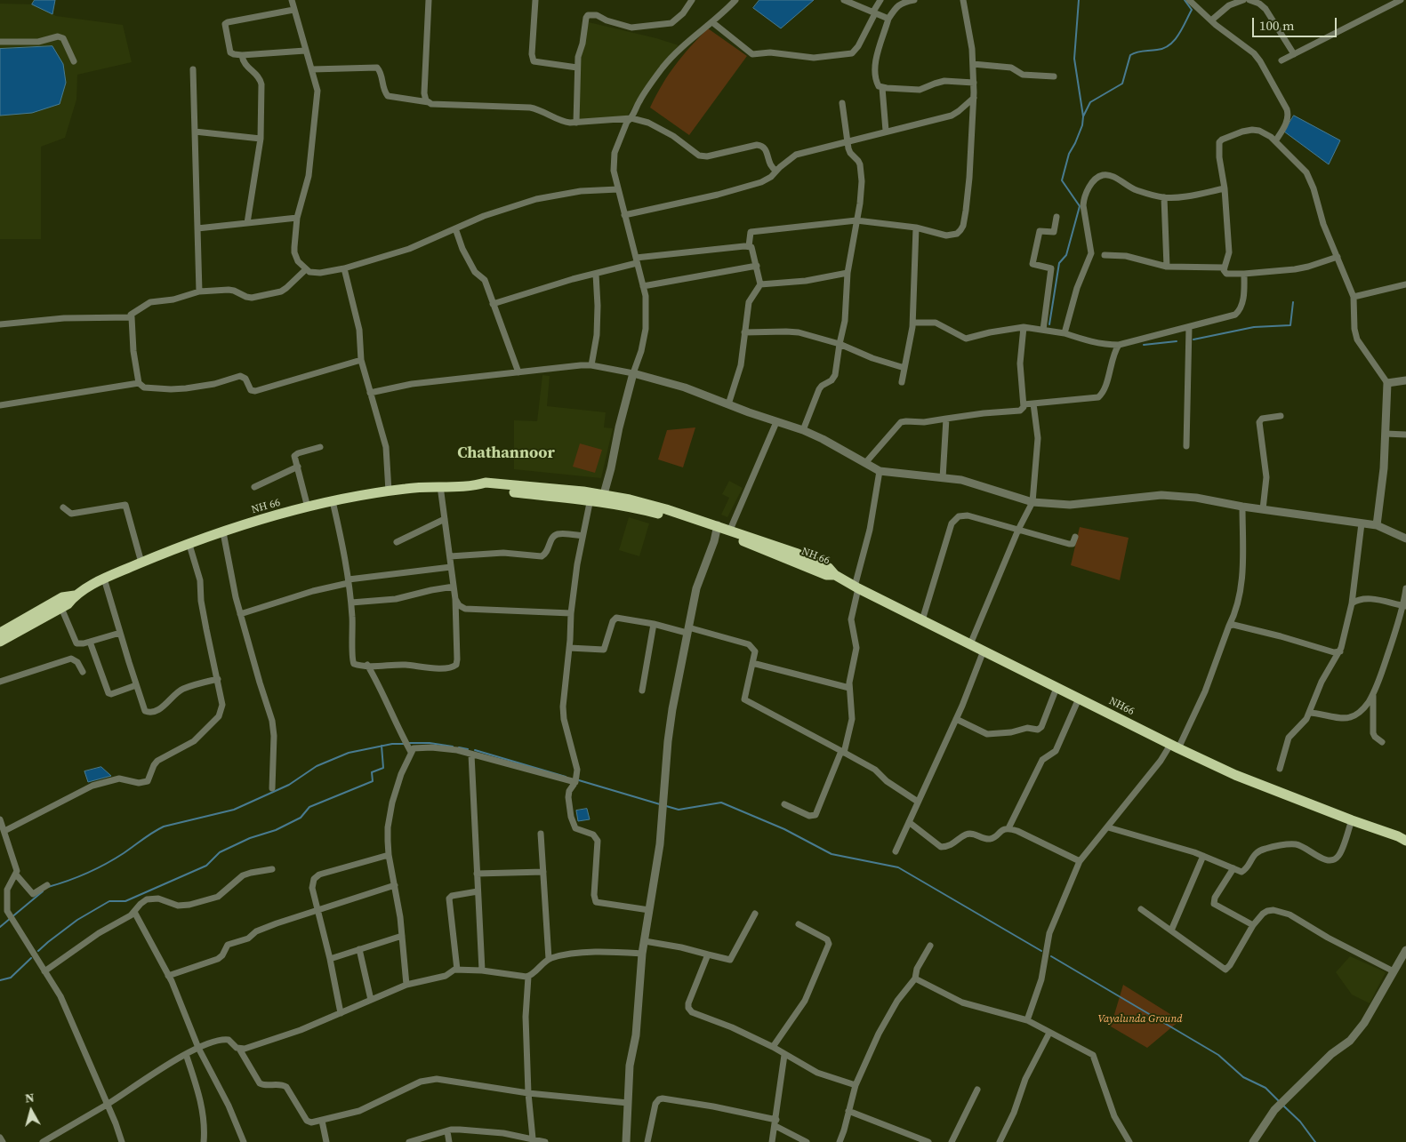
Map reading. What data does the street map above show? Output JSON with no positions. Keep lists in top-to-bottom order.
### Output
{
  "streets": {
    "highway": ["NH 66", "NH66"]
  },
  "crossings": [
    ["NH 66", "NH66"]
  ],
  "districts": ["Chathannoor"],
  "parks": ["Vayalunda Ground"],
  "scale_bar": "100 m",
  "north": "top"
}
